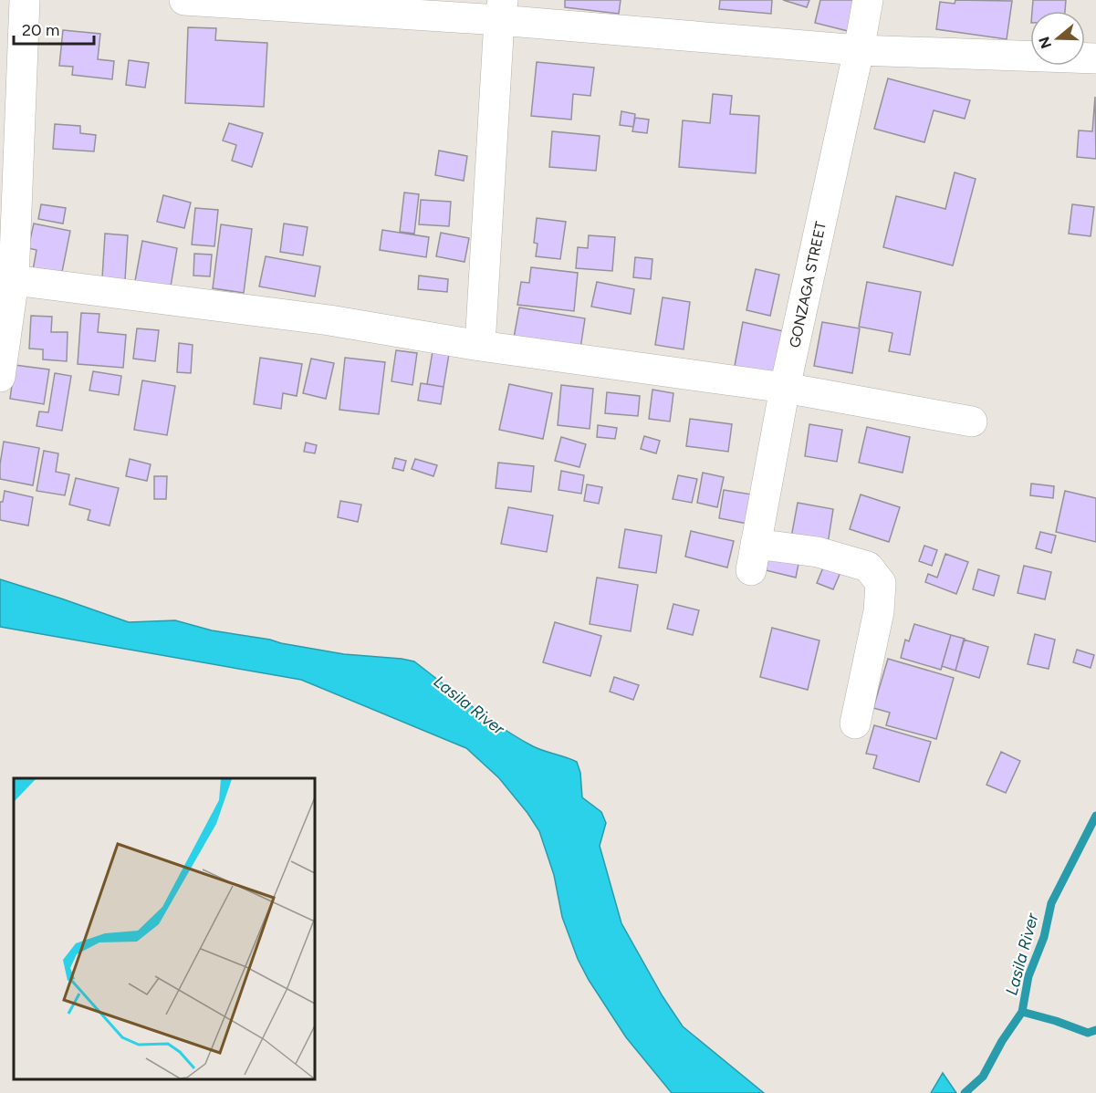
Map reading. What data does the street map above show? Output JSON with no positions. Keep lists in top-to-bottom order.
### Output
{
  "streets": {
    "street": ["GONZAGA STREET"]
  },
  "water": ["Lasila River"],
  "scale_bar": "20 m",
  "north": "left"
}
